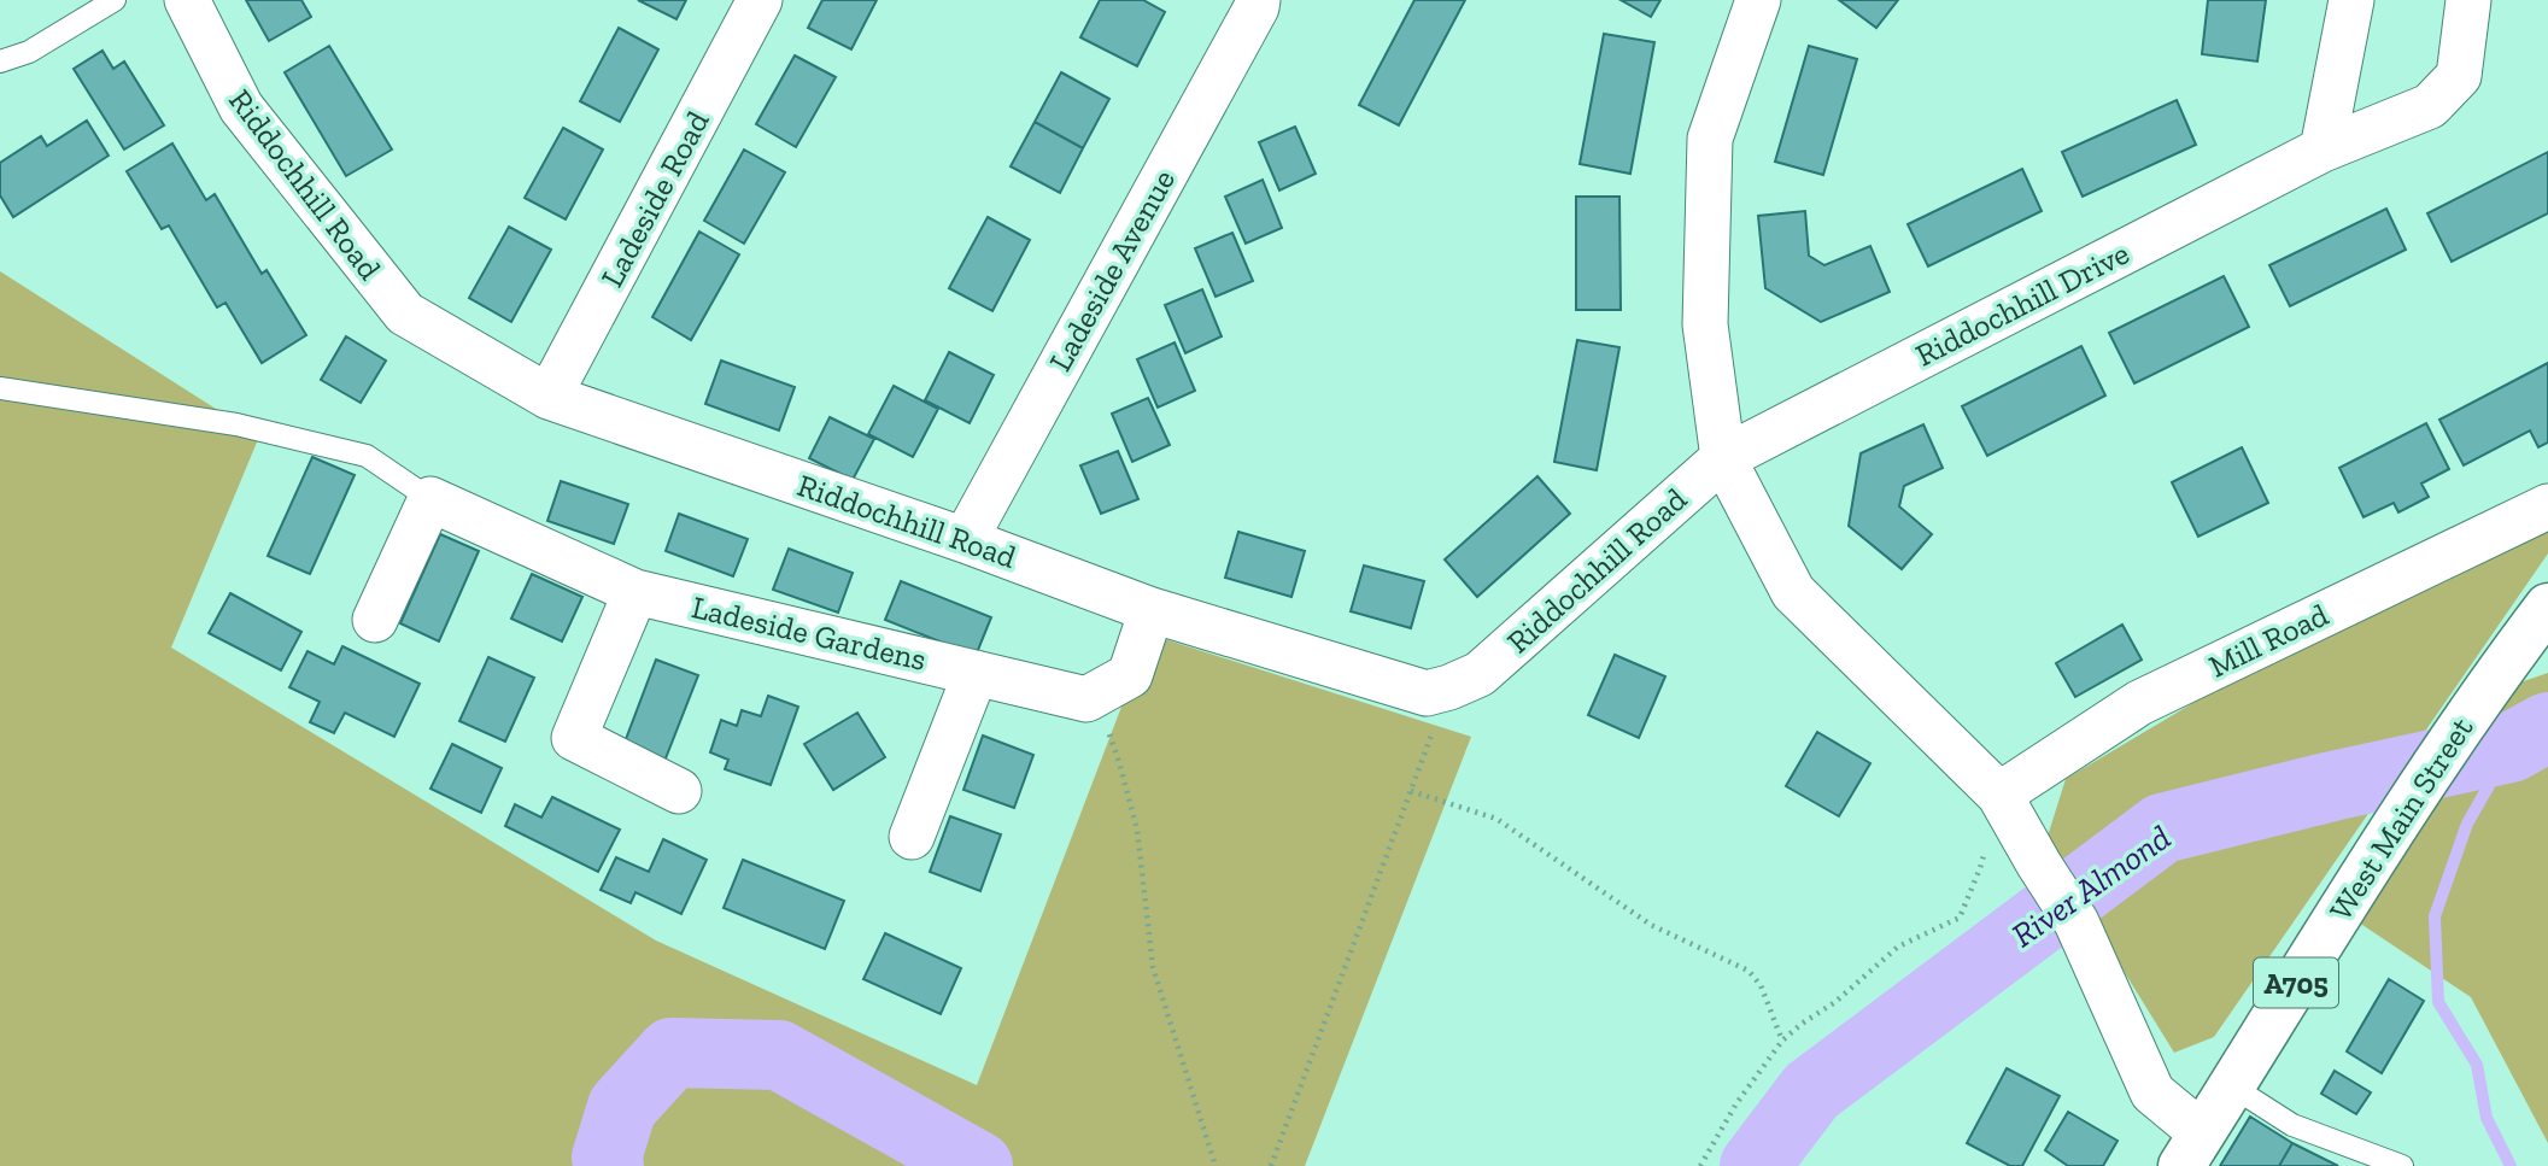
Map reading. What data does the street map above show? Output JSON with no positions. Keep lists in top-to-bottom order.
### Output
{
  "streets": {
    "main road": ["West Main Street", "A705"],
    "street": [
      "Riddochhill Road",
      "Ladeside Road",
      "Ladeside Avenue",
      "Riddochhill Drive",
      "Ladeside Gardens",
      "Mill Road"
    ]
  },
  "crossings": [
    ["Riddochhill Road", "Ladeside Road"],
    ["Riddochhill Road", "Ladeside Avenue"],
    ["Riddochhill Road", "Riddochhill Drive"]
  ],
  "water": ["River Almond"]
}
